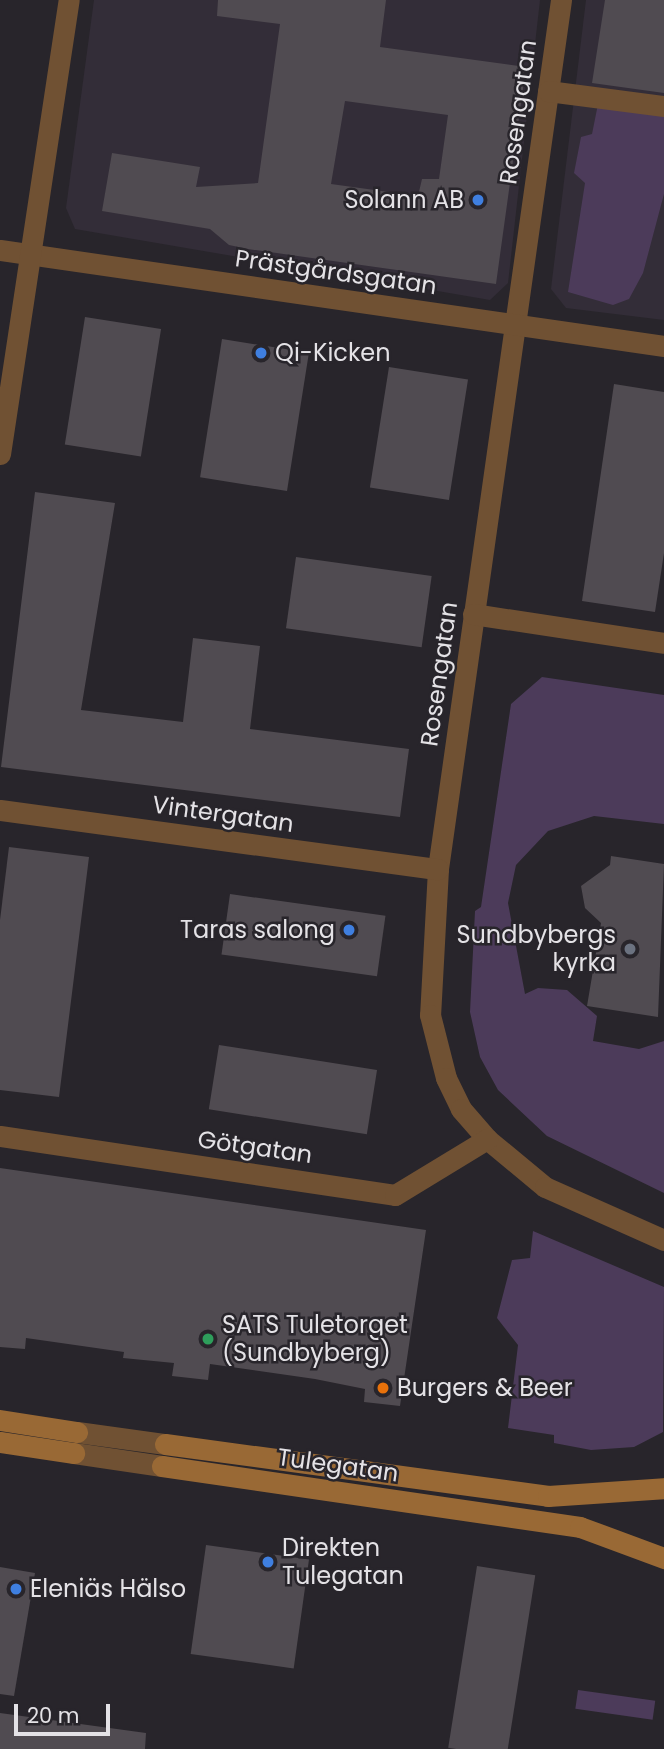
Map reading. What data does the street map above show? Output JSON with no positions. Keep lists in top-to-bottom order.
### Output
{
  "streets": {
    "street": [
      "Rosengatan",
      "Prästgårdsgatan",
      "Vintergatan",
      "Götgatan",
      "Tulegatan"
    ]
  },
  "crossings": [
    ["Rosengatan", "Prästgårdsgatan"],
    ["Rosengatan", "Vintergatan"],
    ["Rosengatan", "Götgatan"]
  ],
  "places": [
    "Solann AB",
    "Qi-Kicken",
    "Taras salong",
    "Sundbybergs kyrka",
    "SATS Tuletorget (Sundbyberg)",
    "Burgers & Beer",
    "Direkten Tulegatan",
    "Eleniäs Hälso"
  ],
  "scale_bar": "20 m"
}
